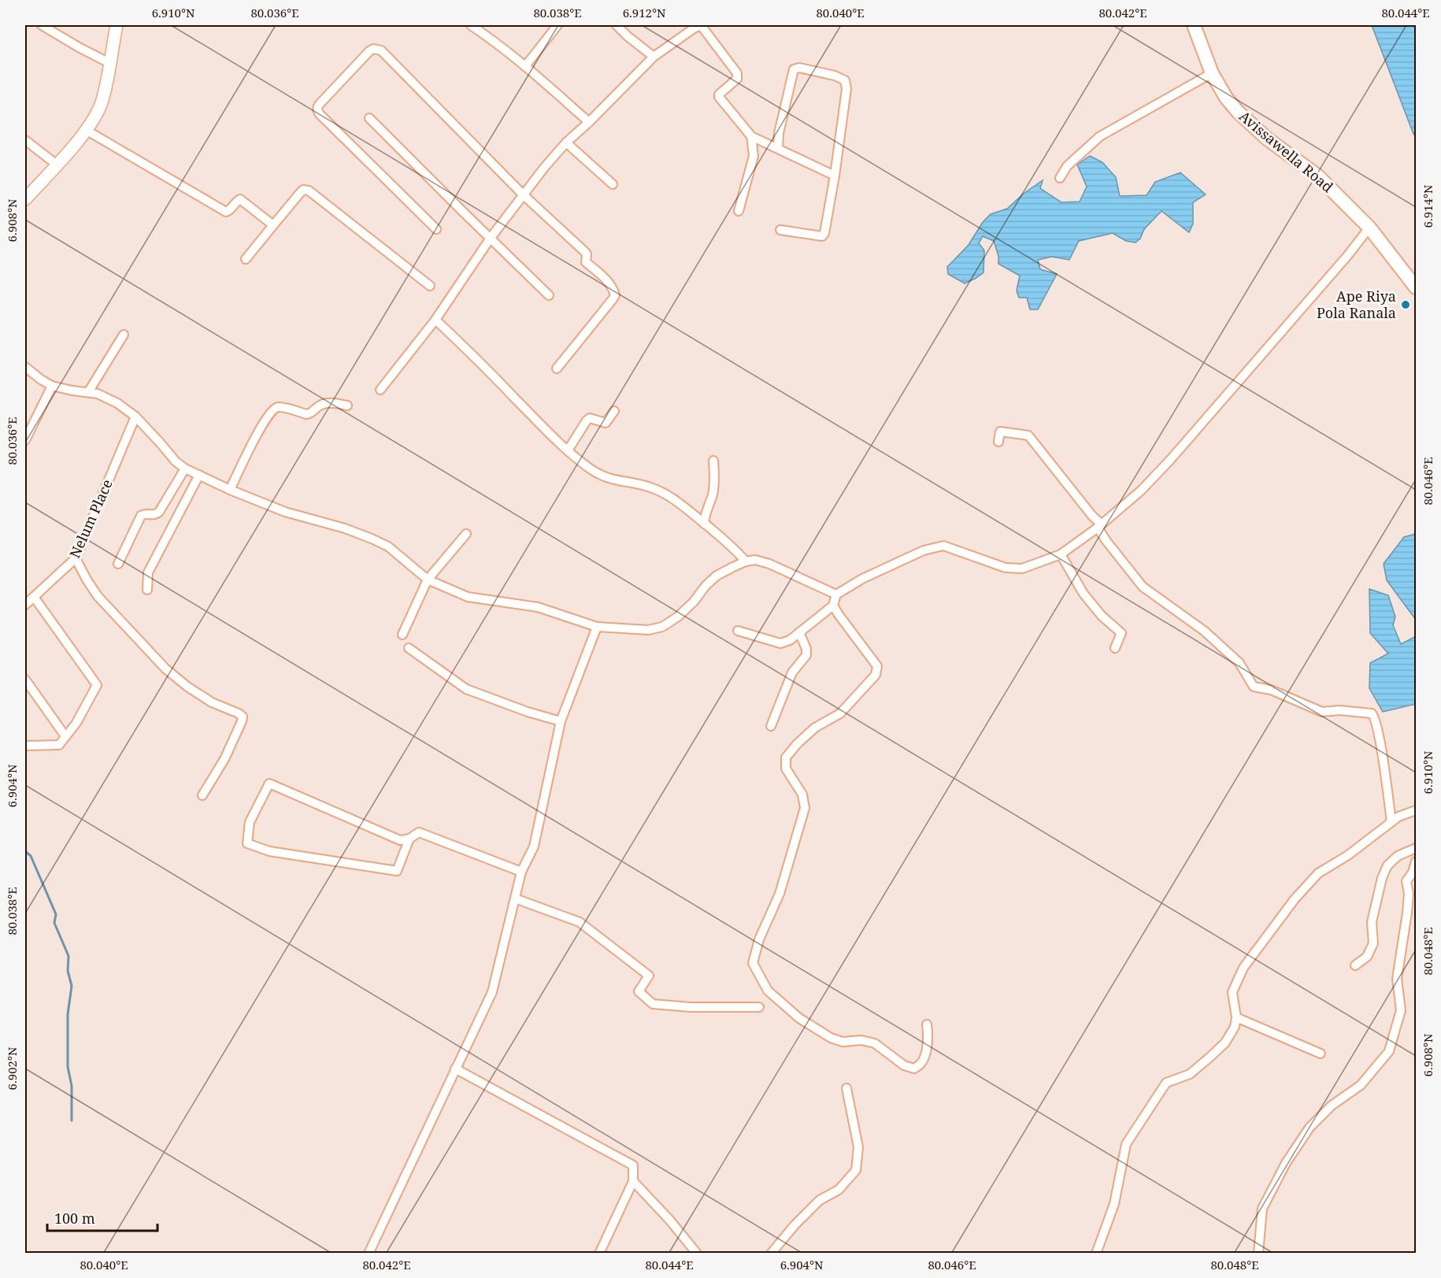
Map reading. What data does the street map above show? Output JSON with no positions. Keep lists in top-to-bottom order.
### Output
{
  "streets": {
    "main road": ["Avissawella Road"],
    "street": ["Nelum Place"]
  },
  "places": ["Ape Riya Pola Ranala"],
  "scale_bar": "100 m",
  "coordinates": [
    "6.910°N",
    "80.036°E",
    "80.038°E",
    "6.912°N",
    "80.040°E",
    "80.042°E",
    "80.044°E",
    "6.914°N",
    "6.908°N",
    "80.046°E",
    "6.904°N",
    "80.048°E",
    "6.902°N"
  ]
}
